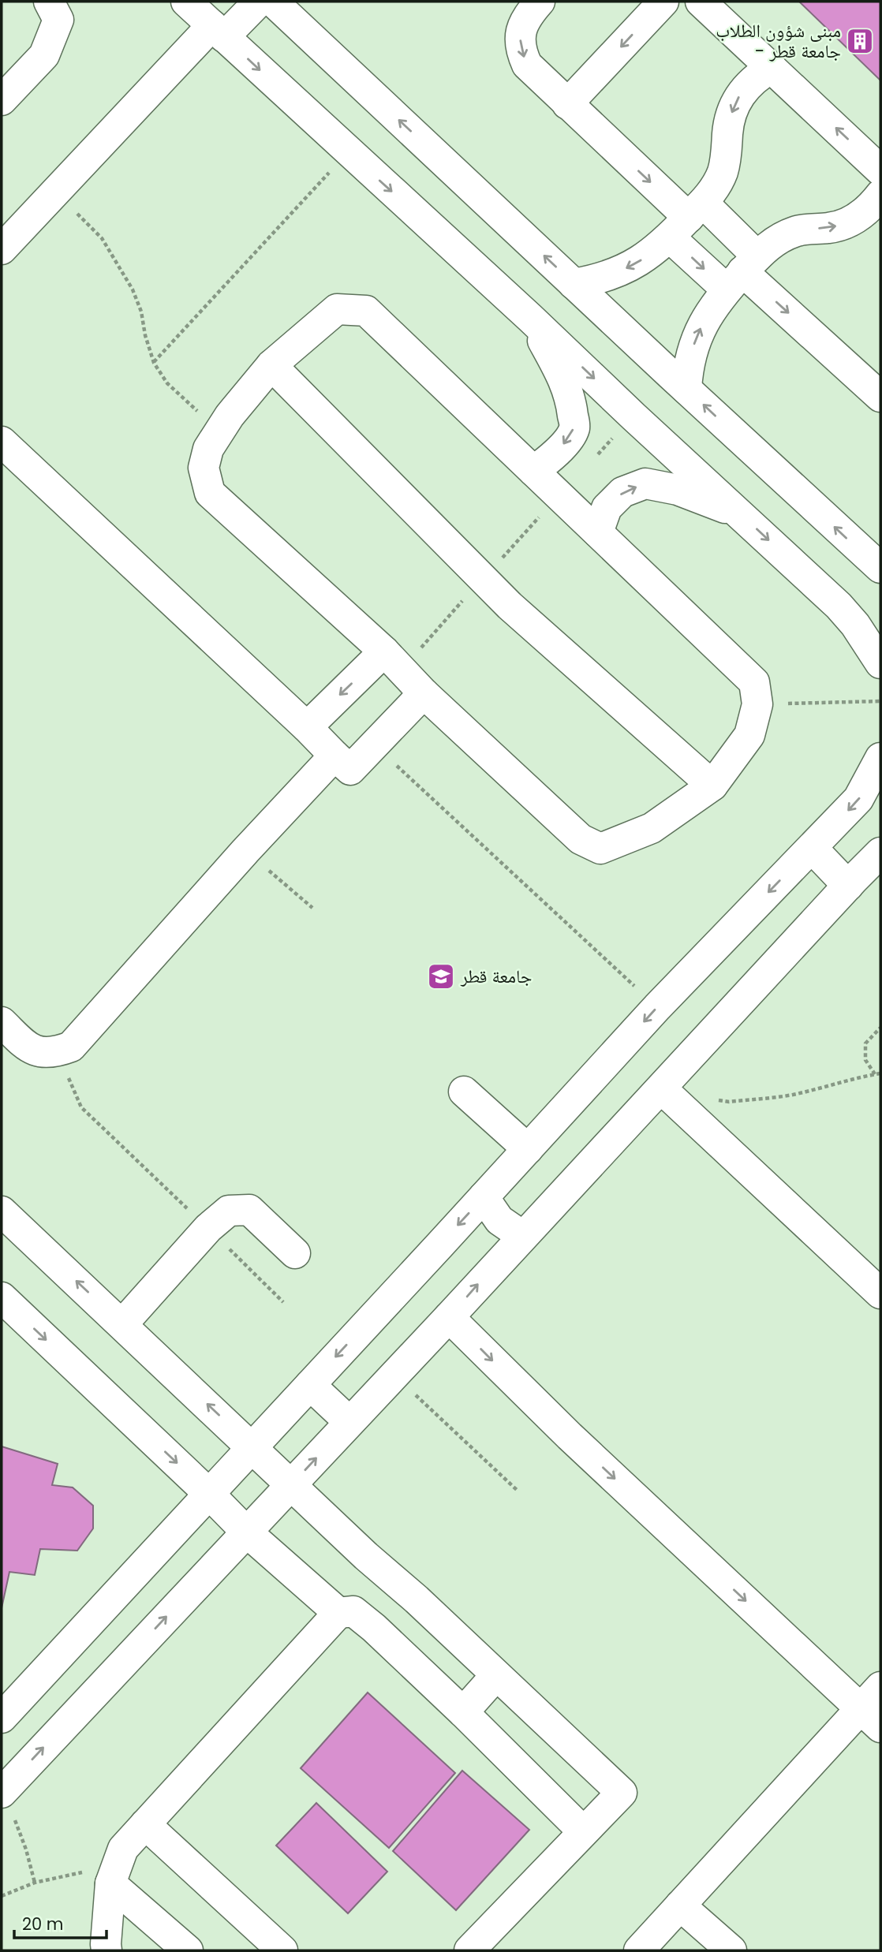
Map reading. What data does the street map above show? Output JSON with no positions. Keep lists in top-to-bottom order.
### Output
{
  "places": {
    "building": ["مبنى شؤون الطلاب - جامعة قطر"],
    "school or university": ["جامعة قطر"]
  },
  "scale_bar": "20 m"
}
